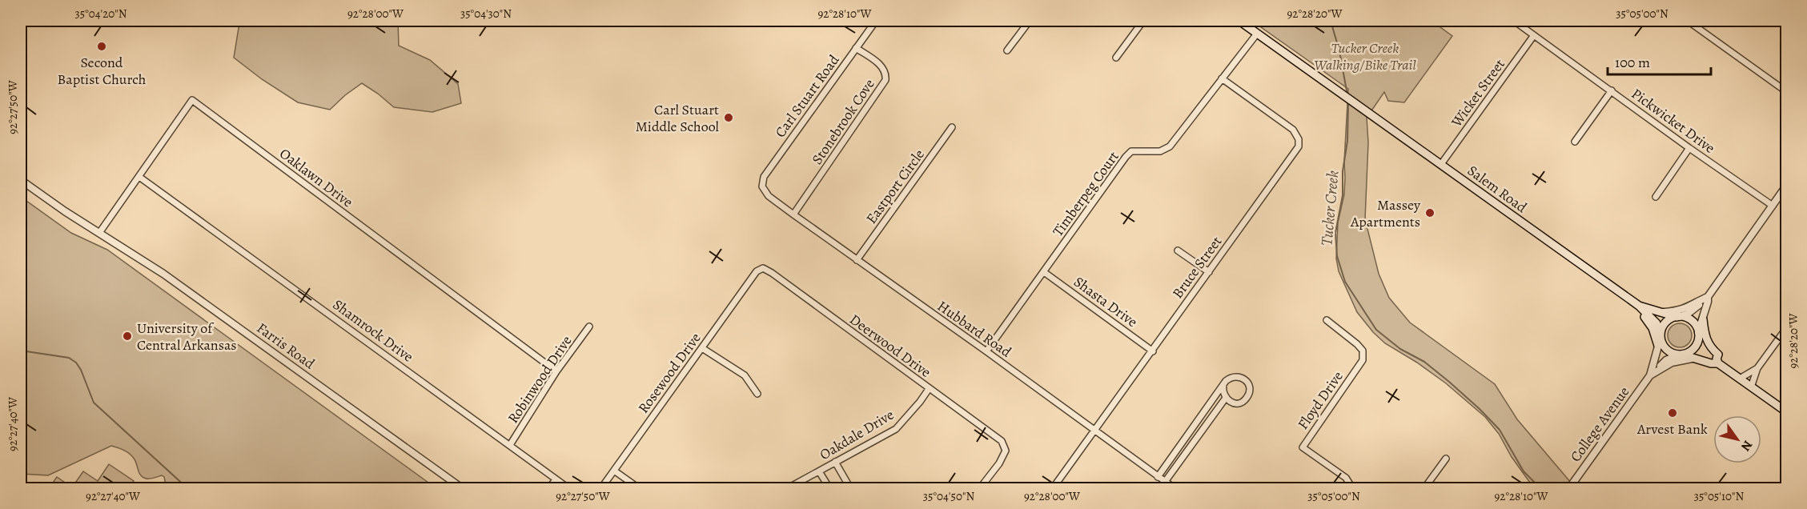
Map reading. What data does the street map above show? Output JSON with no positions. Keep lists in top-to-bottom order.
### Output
{
  "streets": {
    "main road": ["Salem Road"],
    "street": [
      "Wicket Street",
      "Carl Stuart Road",
      "Pickwicket Drive",
      "Stonebrook Cove",
      "Oaklawn Drive",
      "Eastport Circle",
      "Timberpeg Court",
      "Bruce Street",
      "Shasta Drive",
      "Hubbard Road",
      "Shamrock Drive",
      "Farris Road",
      "Deerwood Drive",
      "Rosewood Drive",
      "Robinwood Drive",
      "Floyd Drive",
      "College Avenue",
      "Oakdale Drive"
    ]
  },
  "crossings": [
    ["Wicket Street", "Pickwicket Drive"],
    ["Wicket Street", "Salem Road"],
    ["Carl Stuart Road", "Stonebrook Cove"],
    ["Carl Stuart Road", "Hubbard Road"],
    ["Stonebrook Cove", "Hubbard Road"],
    ["Oaklawn Drive", "Shamrock Drive"],
    ["Oaklawn Drive", "Farris Road"],
    ["Oaklawn Drive", "Robinwood Drive"],
    ["Eastport Circle", "Hubbard Road"],
    ["Salem Road", "Timberpeg Court"],
    ["Salem Road", "College Avenue"],
    ["Timberpeg Court", "Bruce Street"],
    ["Timberpeg Court", "Shasta Drive"],
    ["Timberpeg Court", "Hubbard Road"],
    ["Bruce Street", "Shasta Drive"],
    ["Bruce Street", "Hubbard Road"],
    ["Shamrock Drive", "Robinwood Drive"],
    ["Deerwood Drive", "Rosewood Drive"],
    ["Deerwood Drive", "Oakdale Drive"]
  ],
  "water": ["Tucker Creek"],
  "parks": ["Tucker Creek Walking/Bike Trail"],
  "places": [
    "Second Baptist Church",
    "Carl Stuart Middle School",
    "Massey Apartments",
    "University of Central Arkansas",
    "Arvest Bank"
  ],
  "scale_bar": "100 m",
  "north": "bottom right",
  "coordinates": [
    "35°04'20\"N",
    "92°28'00\"W",
    "35°04'30\"N",
    "92°28'10\"W",
    "92°28'20\"W",
    "35°05'00\"N",
    "92°27'50\"W",
    "92°27'40\"W",
    "35°04'50\"N",
    "35°05'10\"N"
  ]
}
